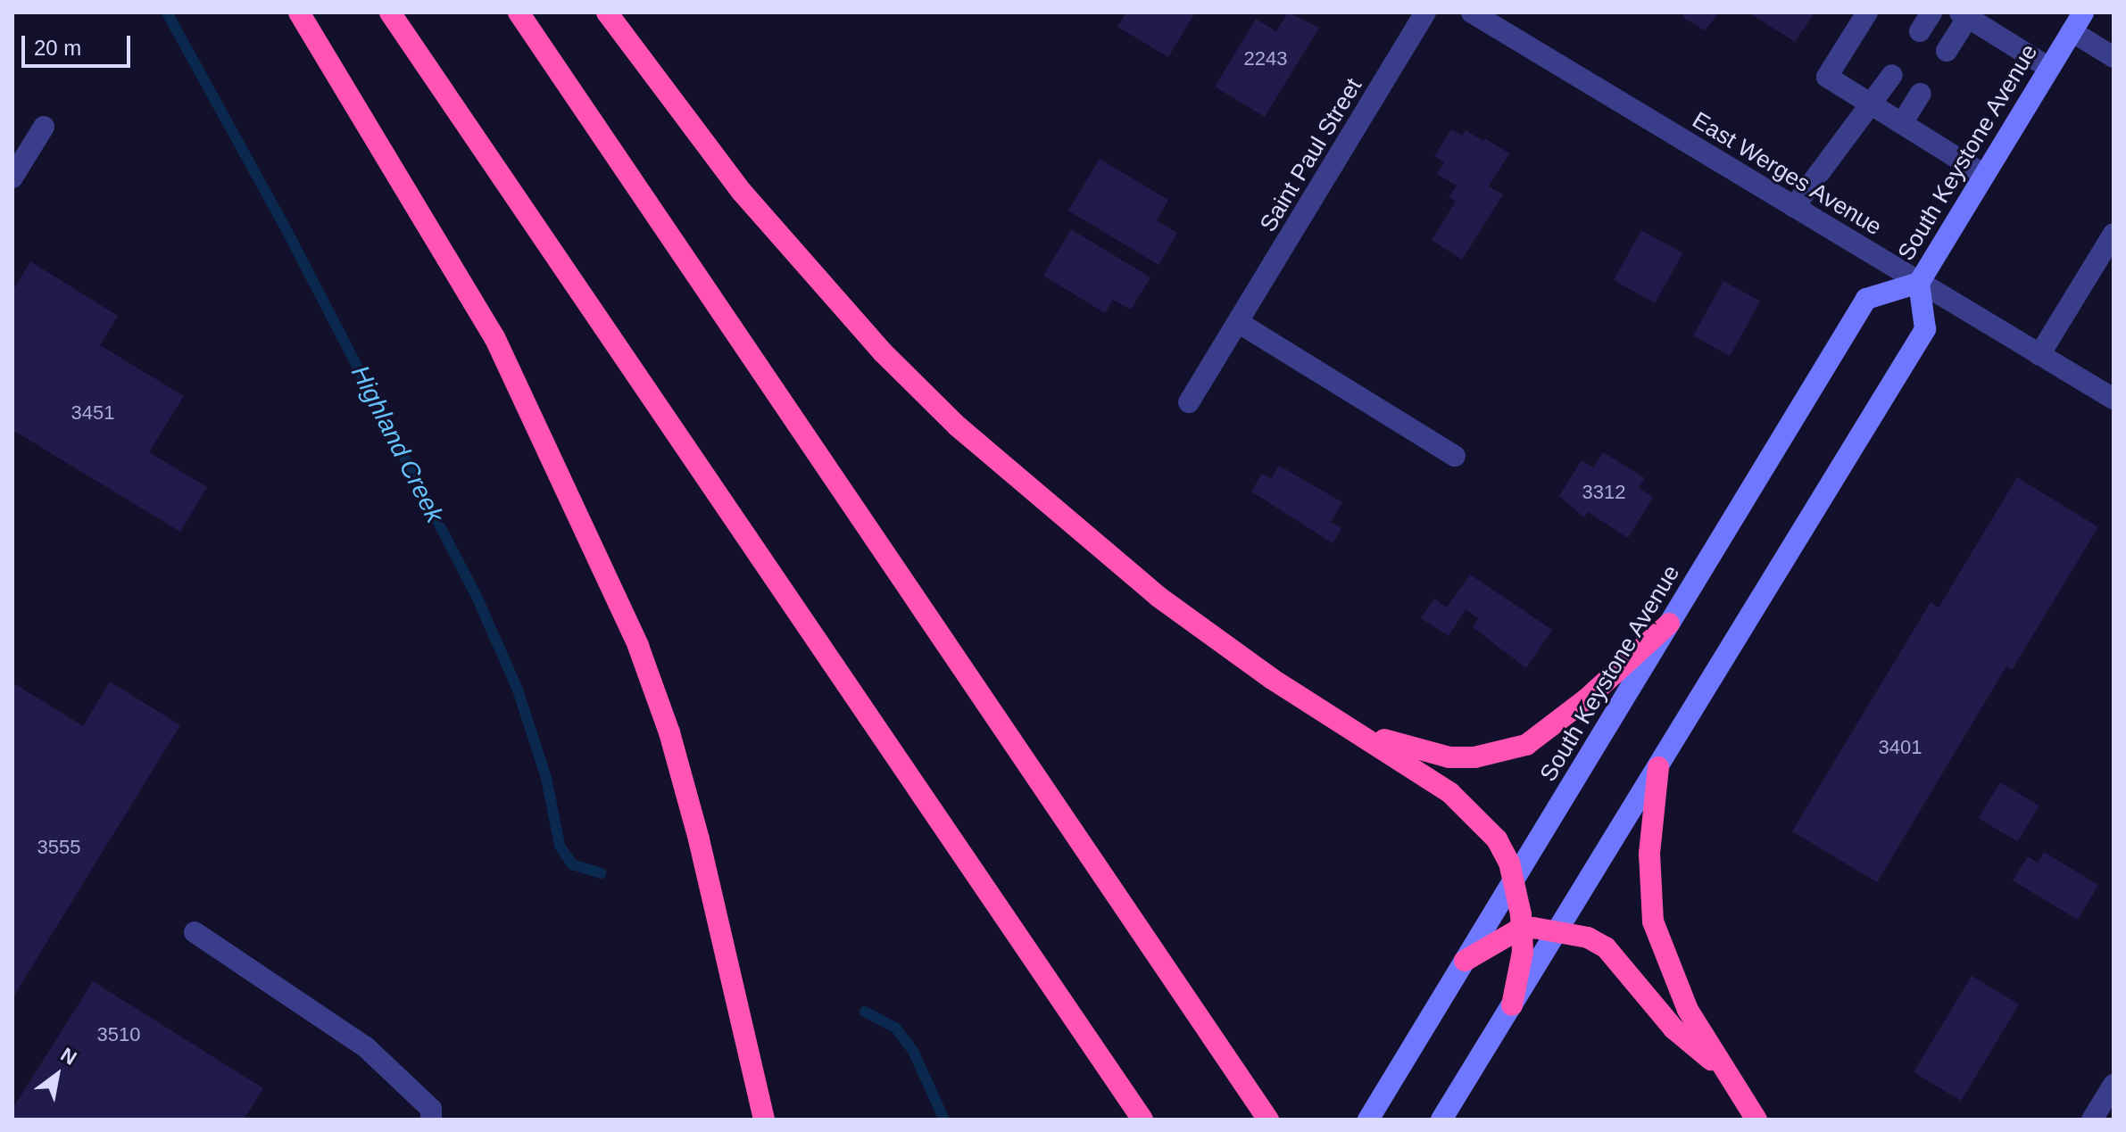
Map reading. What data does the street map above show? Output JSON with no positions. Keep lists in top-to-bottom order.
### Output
{
  "streets": {
    "main road": ["South Keystone Avenue"],
    "street": ["Saint Paul Street", "East Werges Avenue"]
  },
  "crossings": [
    ["South Keystone Avenue", "East Werges Avenue"]
  ],
  "water": ["Highland Creek"],
  "house_numbers": [
    "2243",
    "3451",
    "3312",
    "3401",
    "3555",
    "3510"
  ],
  "scale_bar": "20 m",
  "north": "top right"
}
